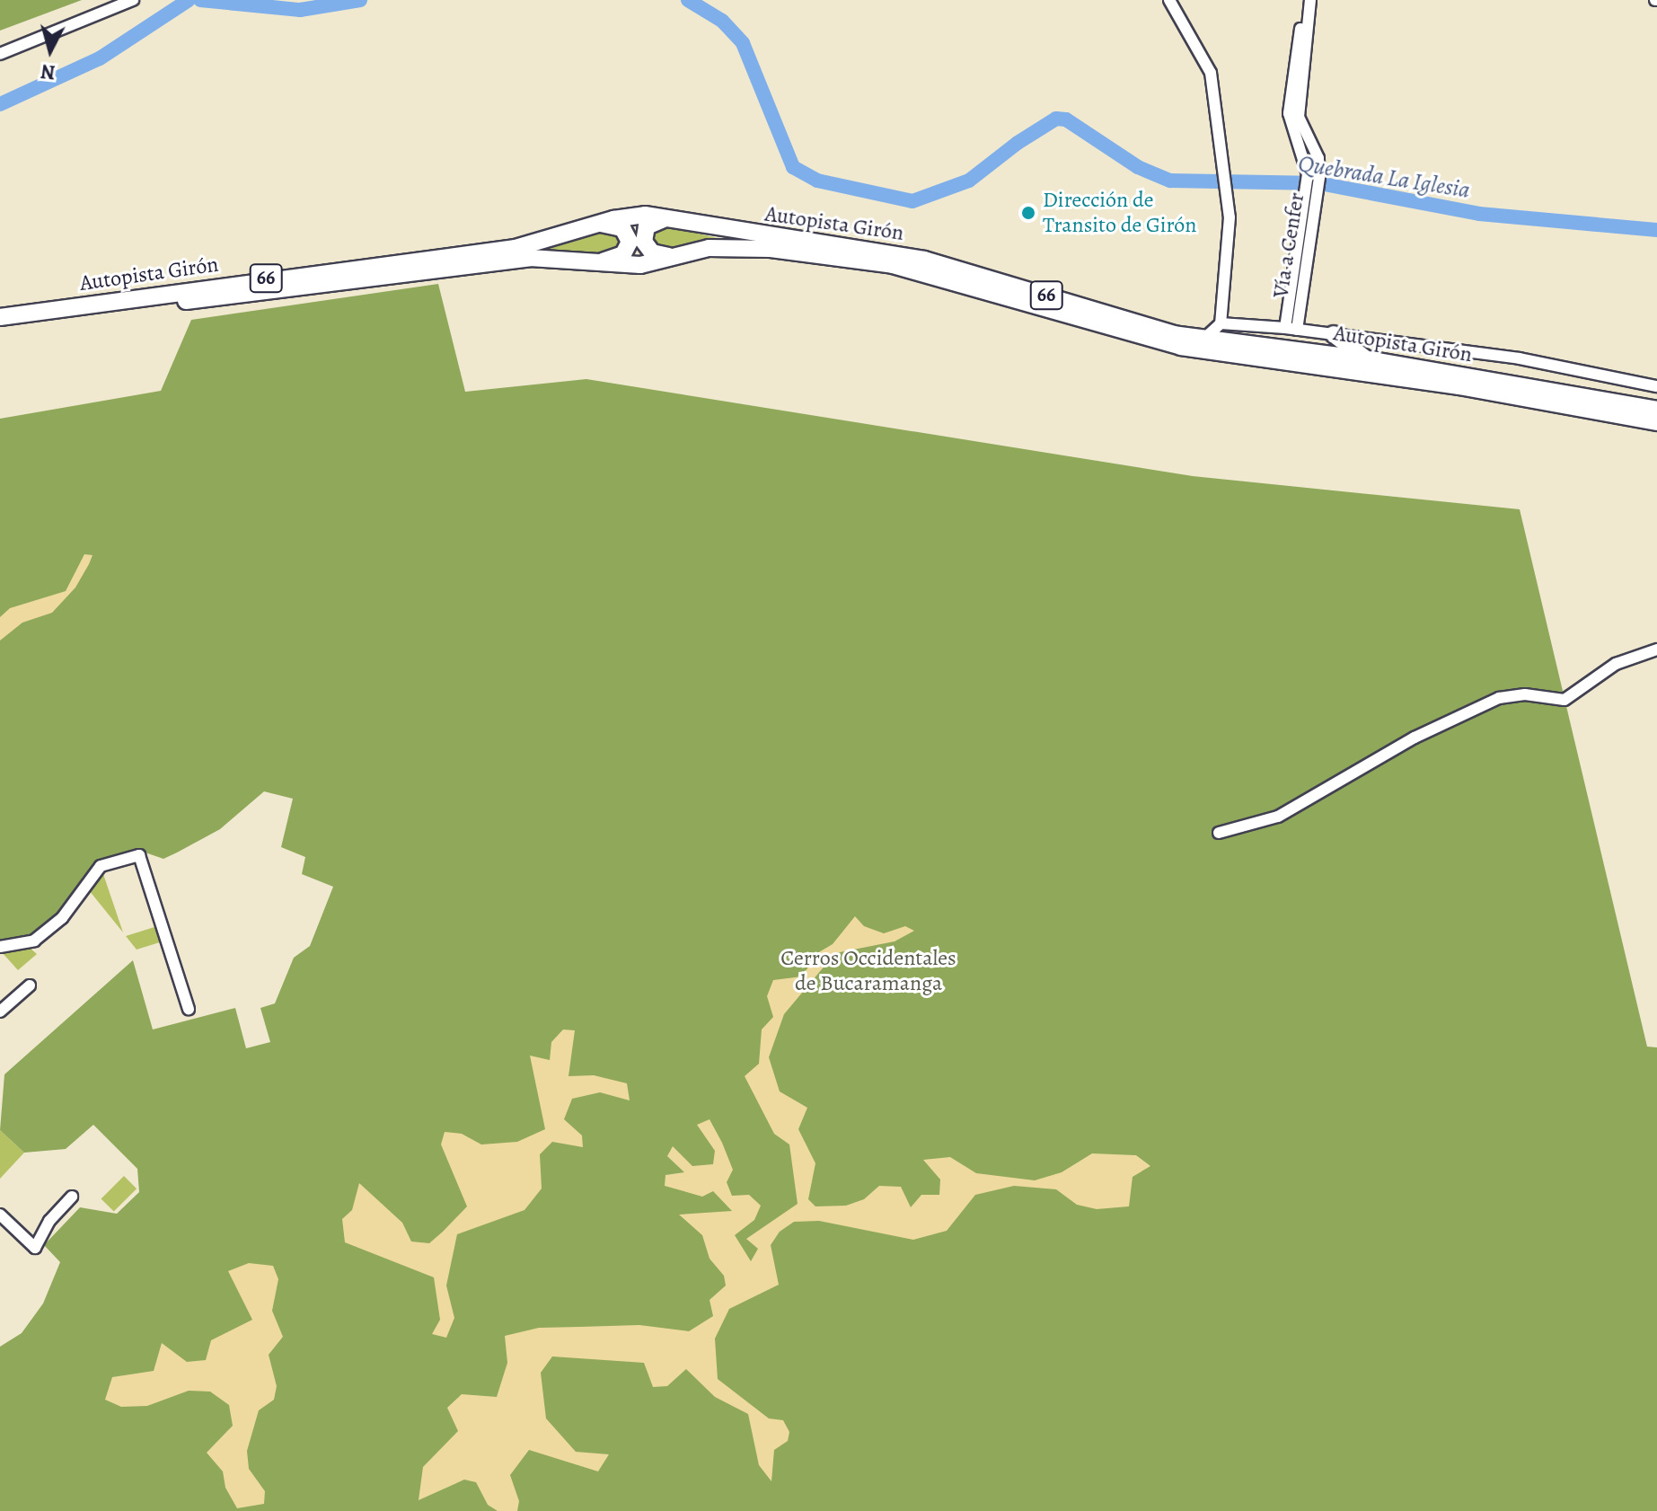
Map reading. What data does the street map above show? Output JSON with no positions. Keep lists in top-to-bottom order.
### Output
{
  "streets": {
    "highway": ["Autopista Girón", "66"],
    "street": ["Vía a Cenfer"]
  },
  "water": ["Quebrada La Iglesia"],
  "parks": ["Cerros Occidentales de Bucaramanga"],
  "places": ["Dirección de Transito de Girón"],
  "north": "bottom"
}
